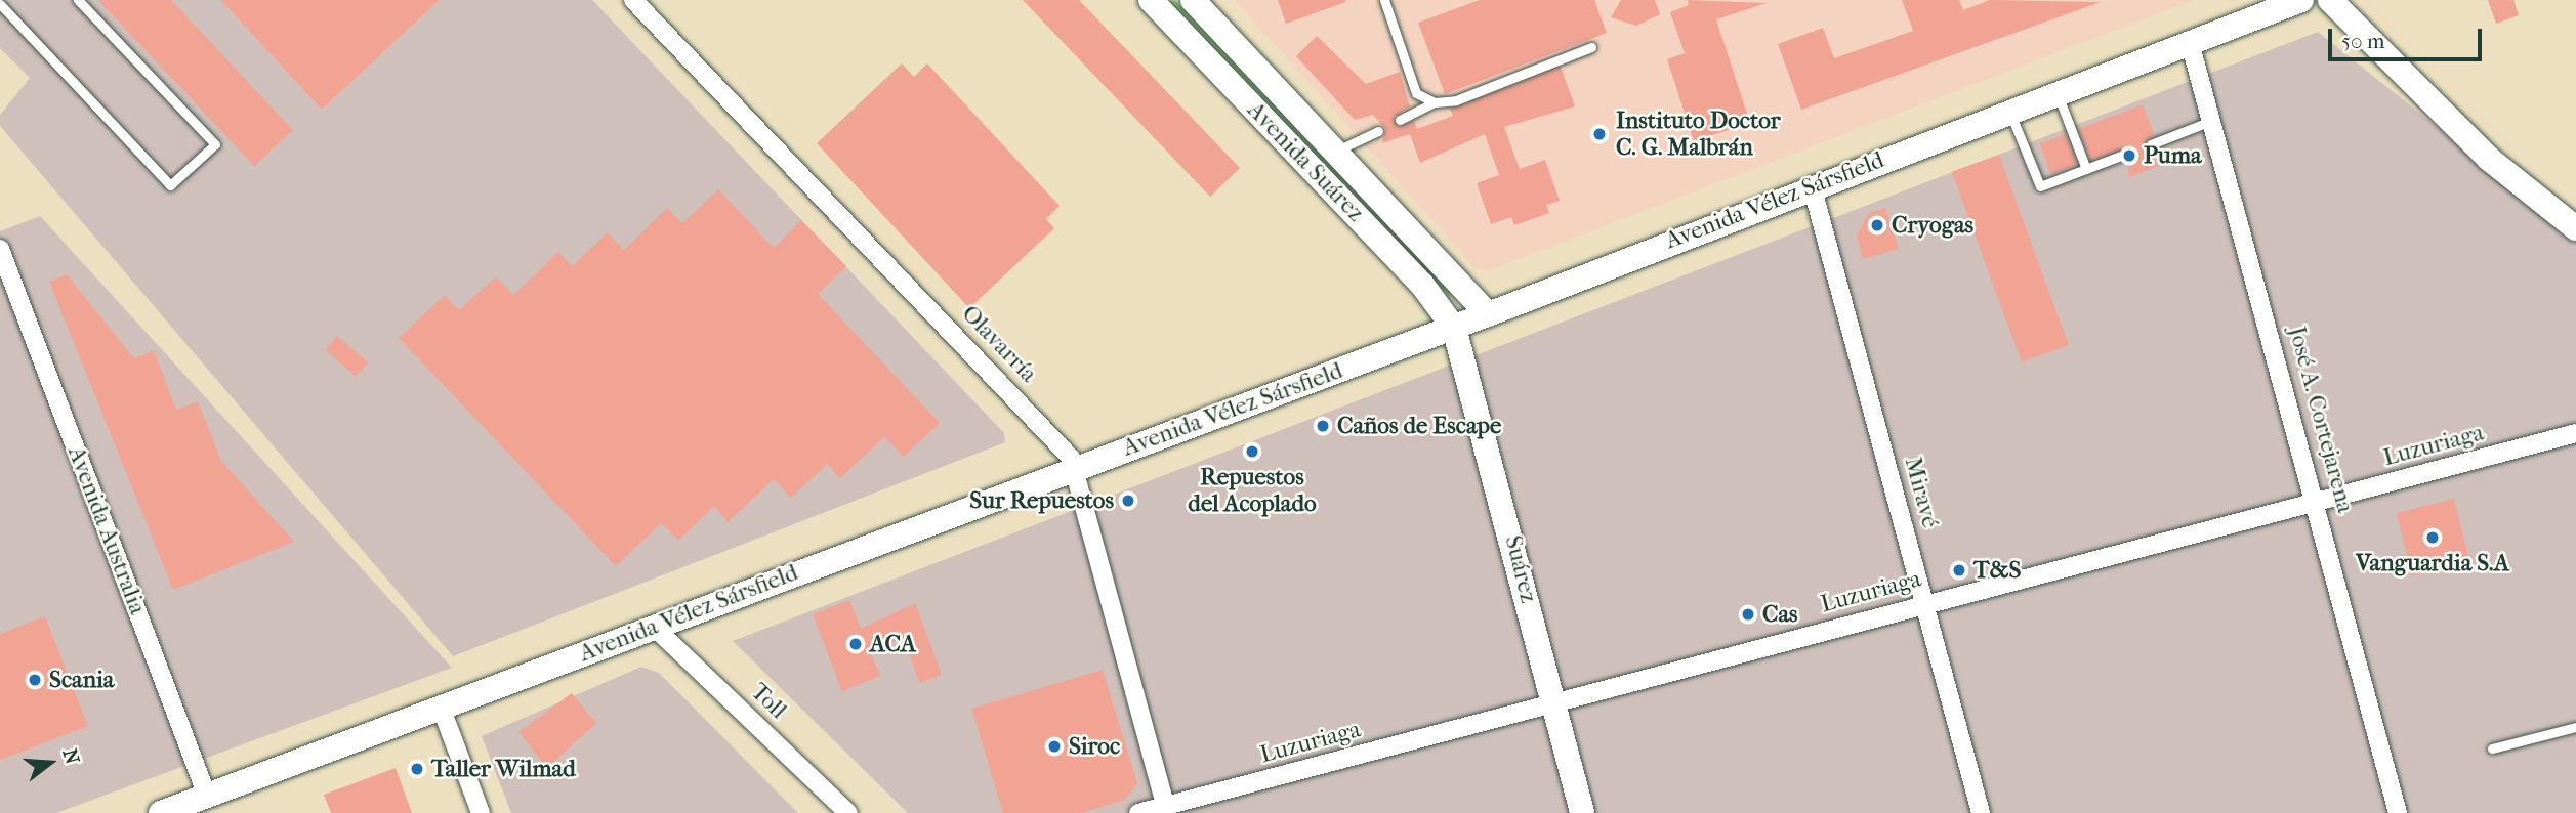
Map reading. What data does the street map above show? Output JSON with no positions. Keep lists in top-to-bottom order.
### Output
{
  "streets": {
    "main road": ["Avenida Suárez", "Avenida Vélez Sársfield", "Suárez"],
    "street": [
      "Olavarría",
      "José A. Cortejarena",
      "Luzuriaga",
      "Miravé",
      "Avenida Australia",
      "Toll"
    ]
  },
  "crossings": [
    ["Avenida Suárez", "Avenida Vélez Sársfield"],
    ["Avenida Suárez", "Suárez"],
    ["Avenida Vélez Sársfield", "Olavarría"],
    ["Avenida Vélez Sársfield", "José A. Cortejarena"],
    ["Avenida Vélez Sársfield", "Miravé"],
    ["Avenida Vélez Sársfield", "Avenida Australia"],
    ["Avenida Vélez Sársfield", "Suárez"],
    ["Avenida Vélez Sársfield", "Toll"],
    ["Olavarría", "Luzuriaga"],
    ["José A. Cortejarena", "Luzuriaga"],
    ["Luzuriaga", "Miravé"],
    ["Luzuriaga", "Suárez"]
  ],
  "places": [
    "Instituto Doctor C. G. Malbrán",
    "Puma",
    "Cryogas",
    "Caños de Escape",
    "Repuestos del Acoplado",
    "Sur Repuestos",
    "Vanguardia S.A",
    "T&S",
    "Cas",
    "ACA",
    "Scania",
    "Siroc",
    "Taller Wilmad"
  ],
  "scale_bar": "50 m",
  "north": "right"
}
